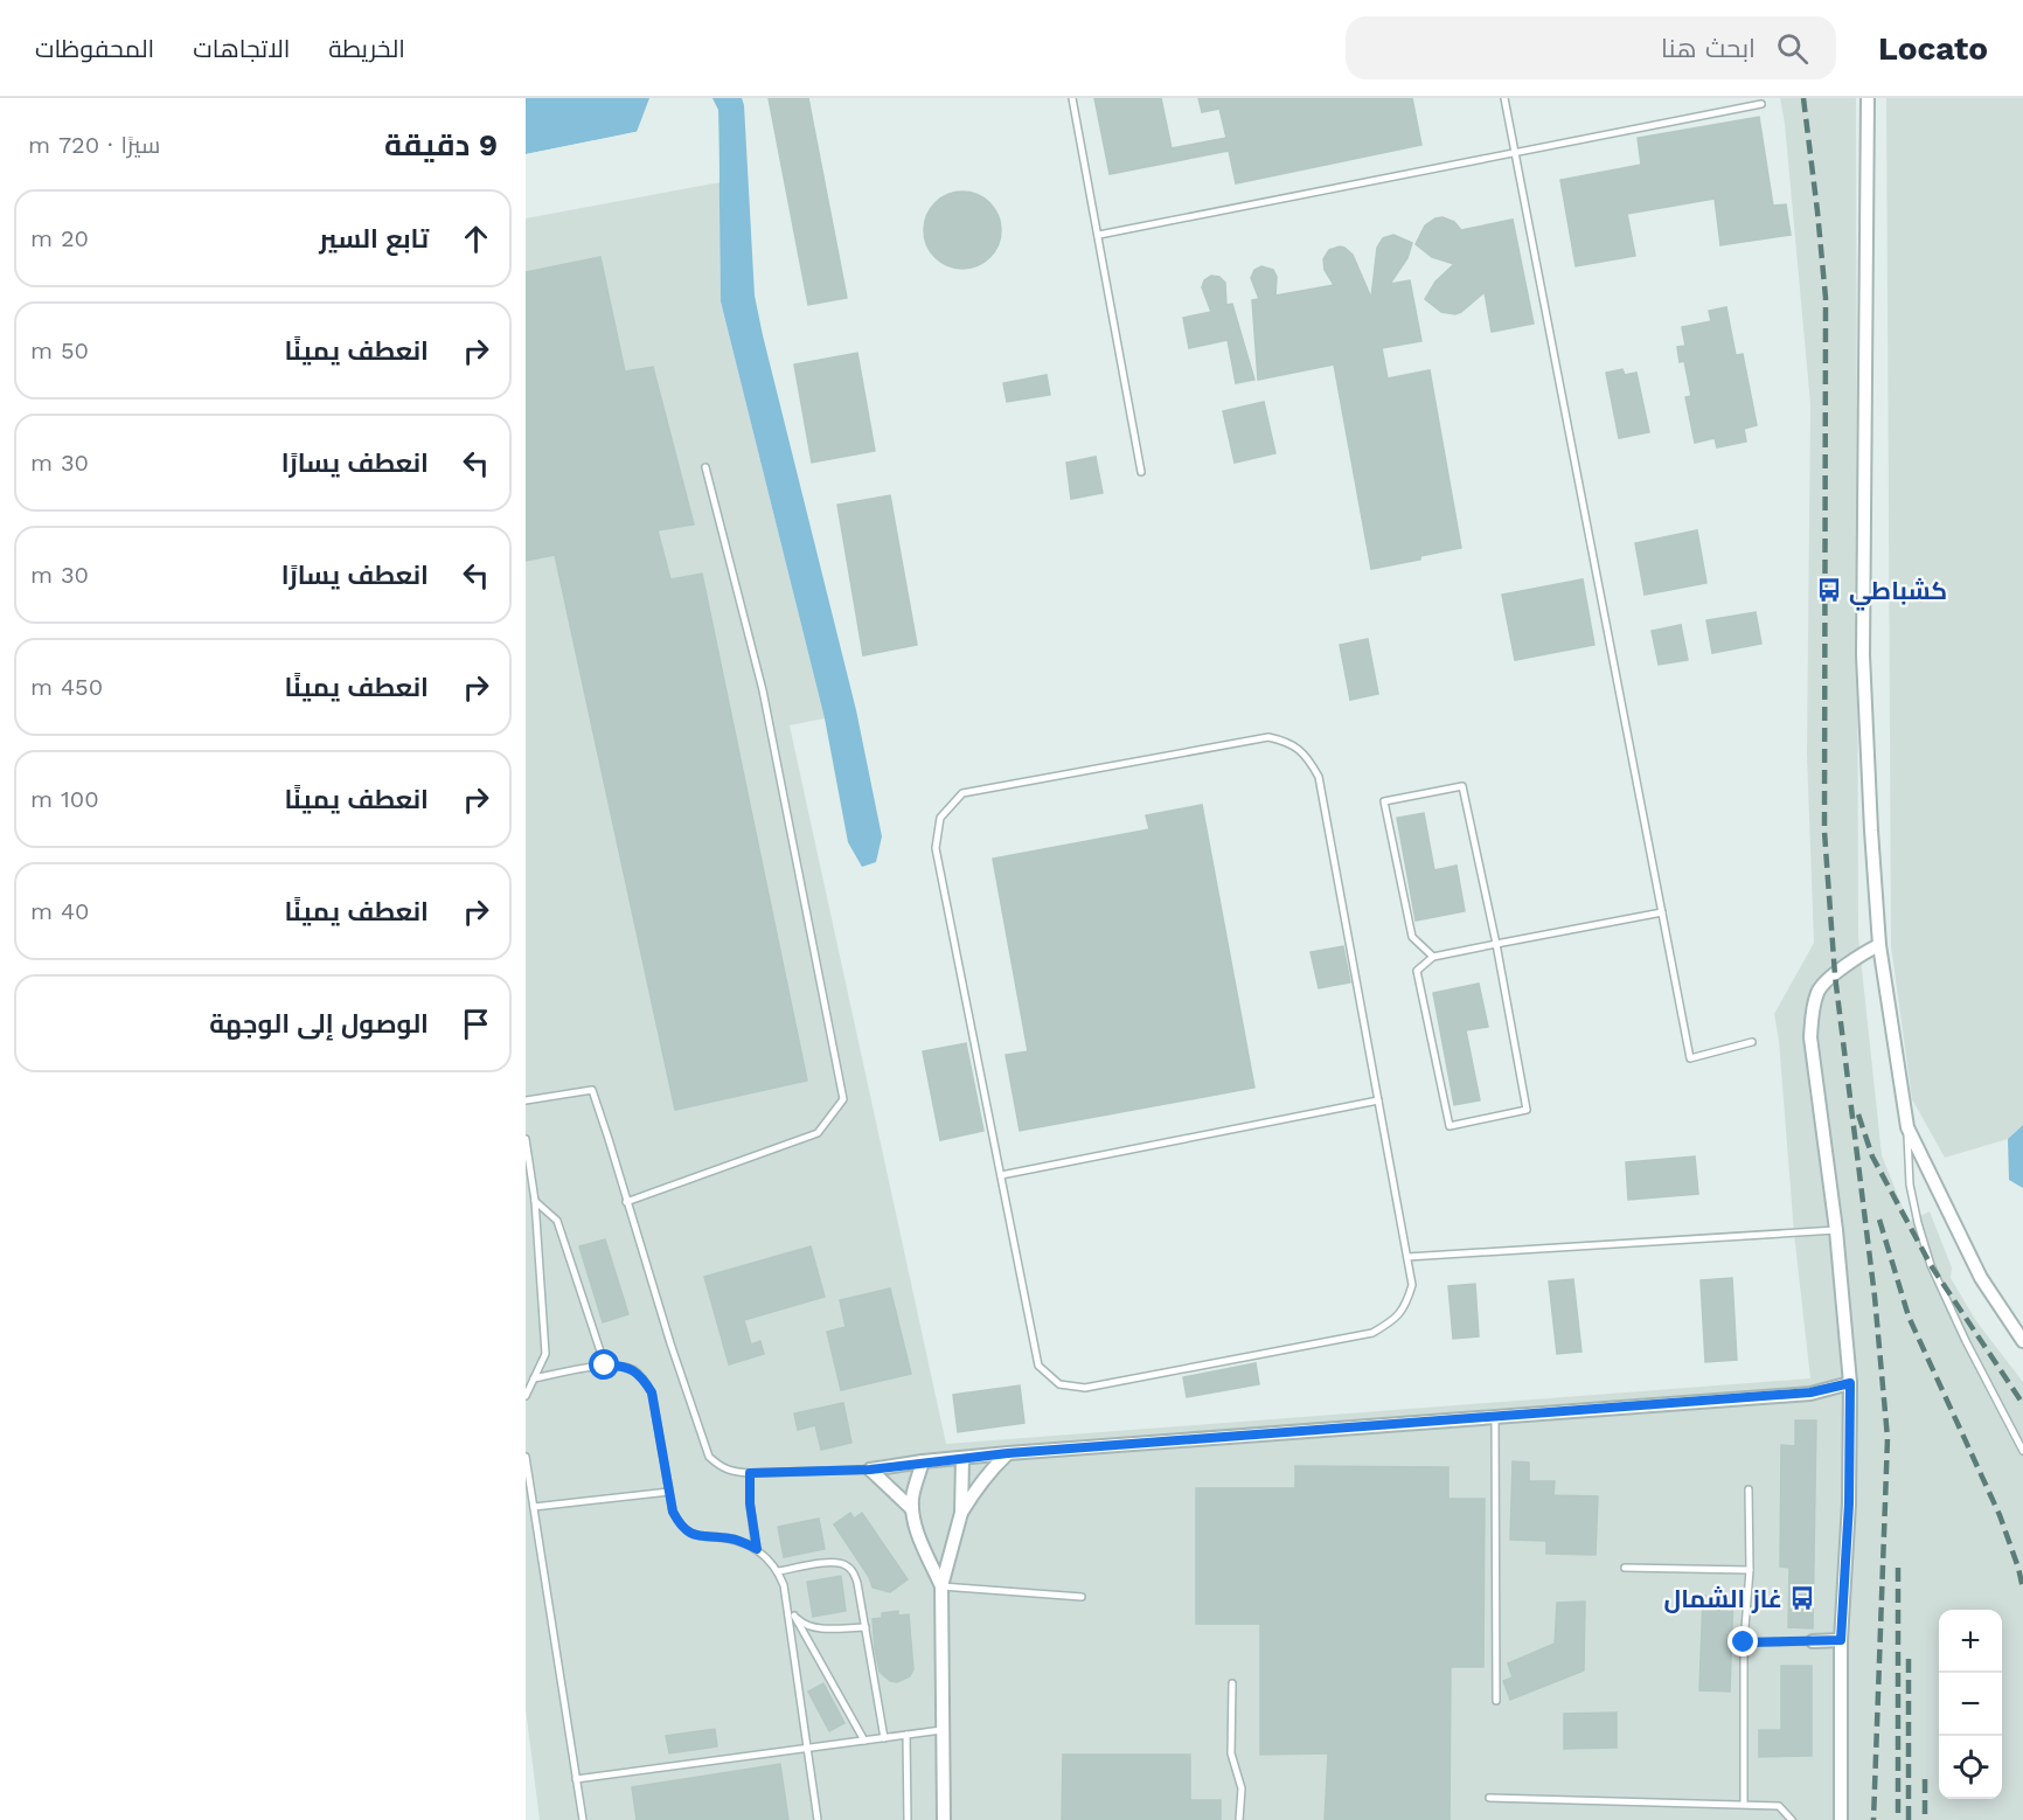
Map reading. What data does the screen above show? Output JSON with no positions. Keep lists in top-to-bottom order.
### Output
{
  "places": {
    "bus stop": ["كشباطي", "غاز الشمال"]
  },
  "page": {
    "header": "Locato",
    "search": "ابحث هنا",
    "nav": ["الخريطة", "الاتجاهات", "المحفوظات"],
    "heading": ["9 دقيقة", "سيرًا · 720 m"],
    "list": [
      ["تابع السير", "20 m"],
      ["انعطف يمينًا", "50 m"],
      ["انعطف يسارًا", "30 m"],
      ["انعطف يسارًا", "30 m"],
      ["انعطف يمينًا", "450 m"],
      ["انعطف يمينًا", "100 m"],
      ["انعطف يمينًا", "40 m"],
      "الوصول إلى الوجهة"
    ],
    "map_buttons": ["+", "−"]
  }
}
